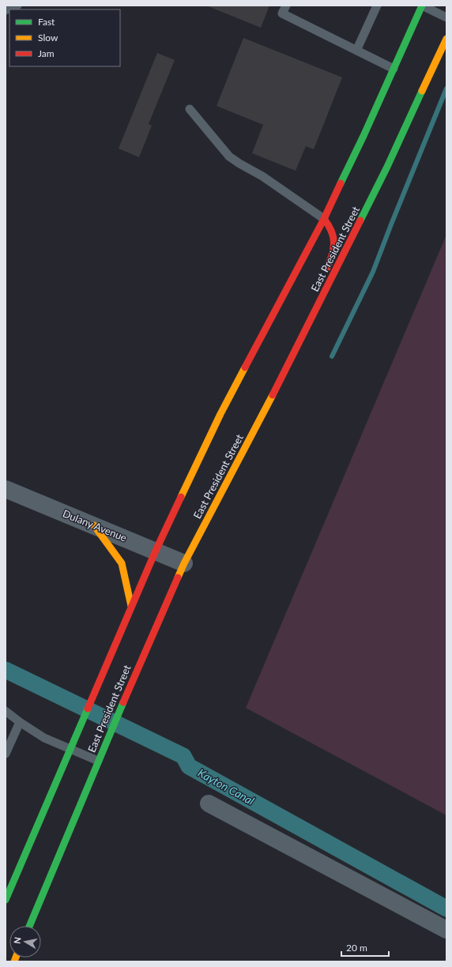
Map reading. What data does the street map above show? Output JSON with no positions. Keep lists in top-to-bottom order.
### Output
{
  "streets": {
    "main road": ["East President Street"],
    "street": ["Dulany Avenue"]
  },
  "crossings": [
    ["East President Street", "Dulany Avenue"]
  ],
  "water": ["Kayton Canal"],
  "legend": ["Fast", "Slow", "Jam"],
  "scale_bar": "20 m",
  "north": "left"
}
